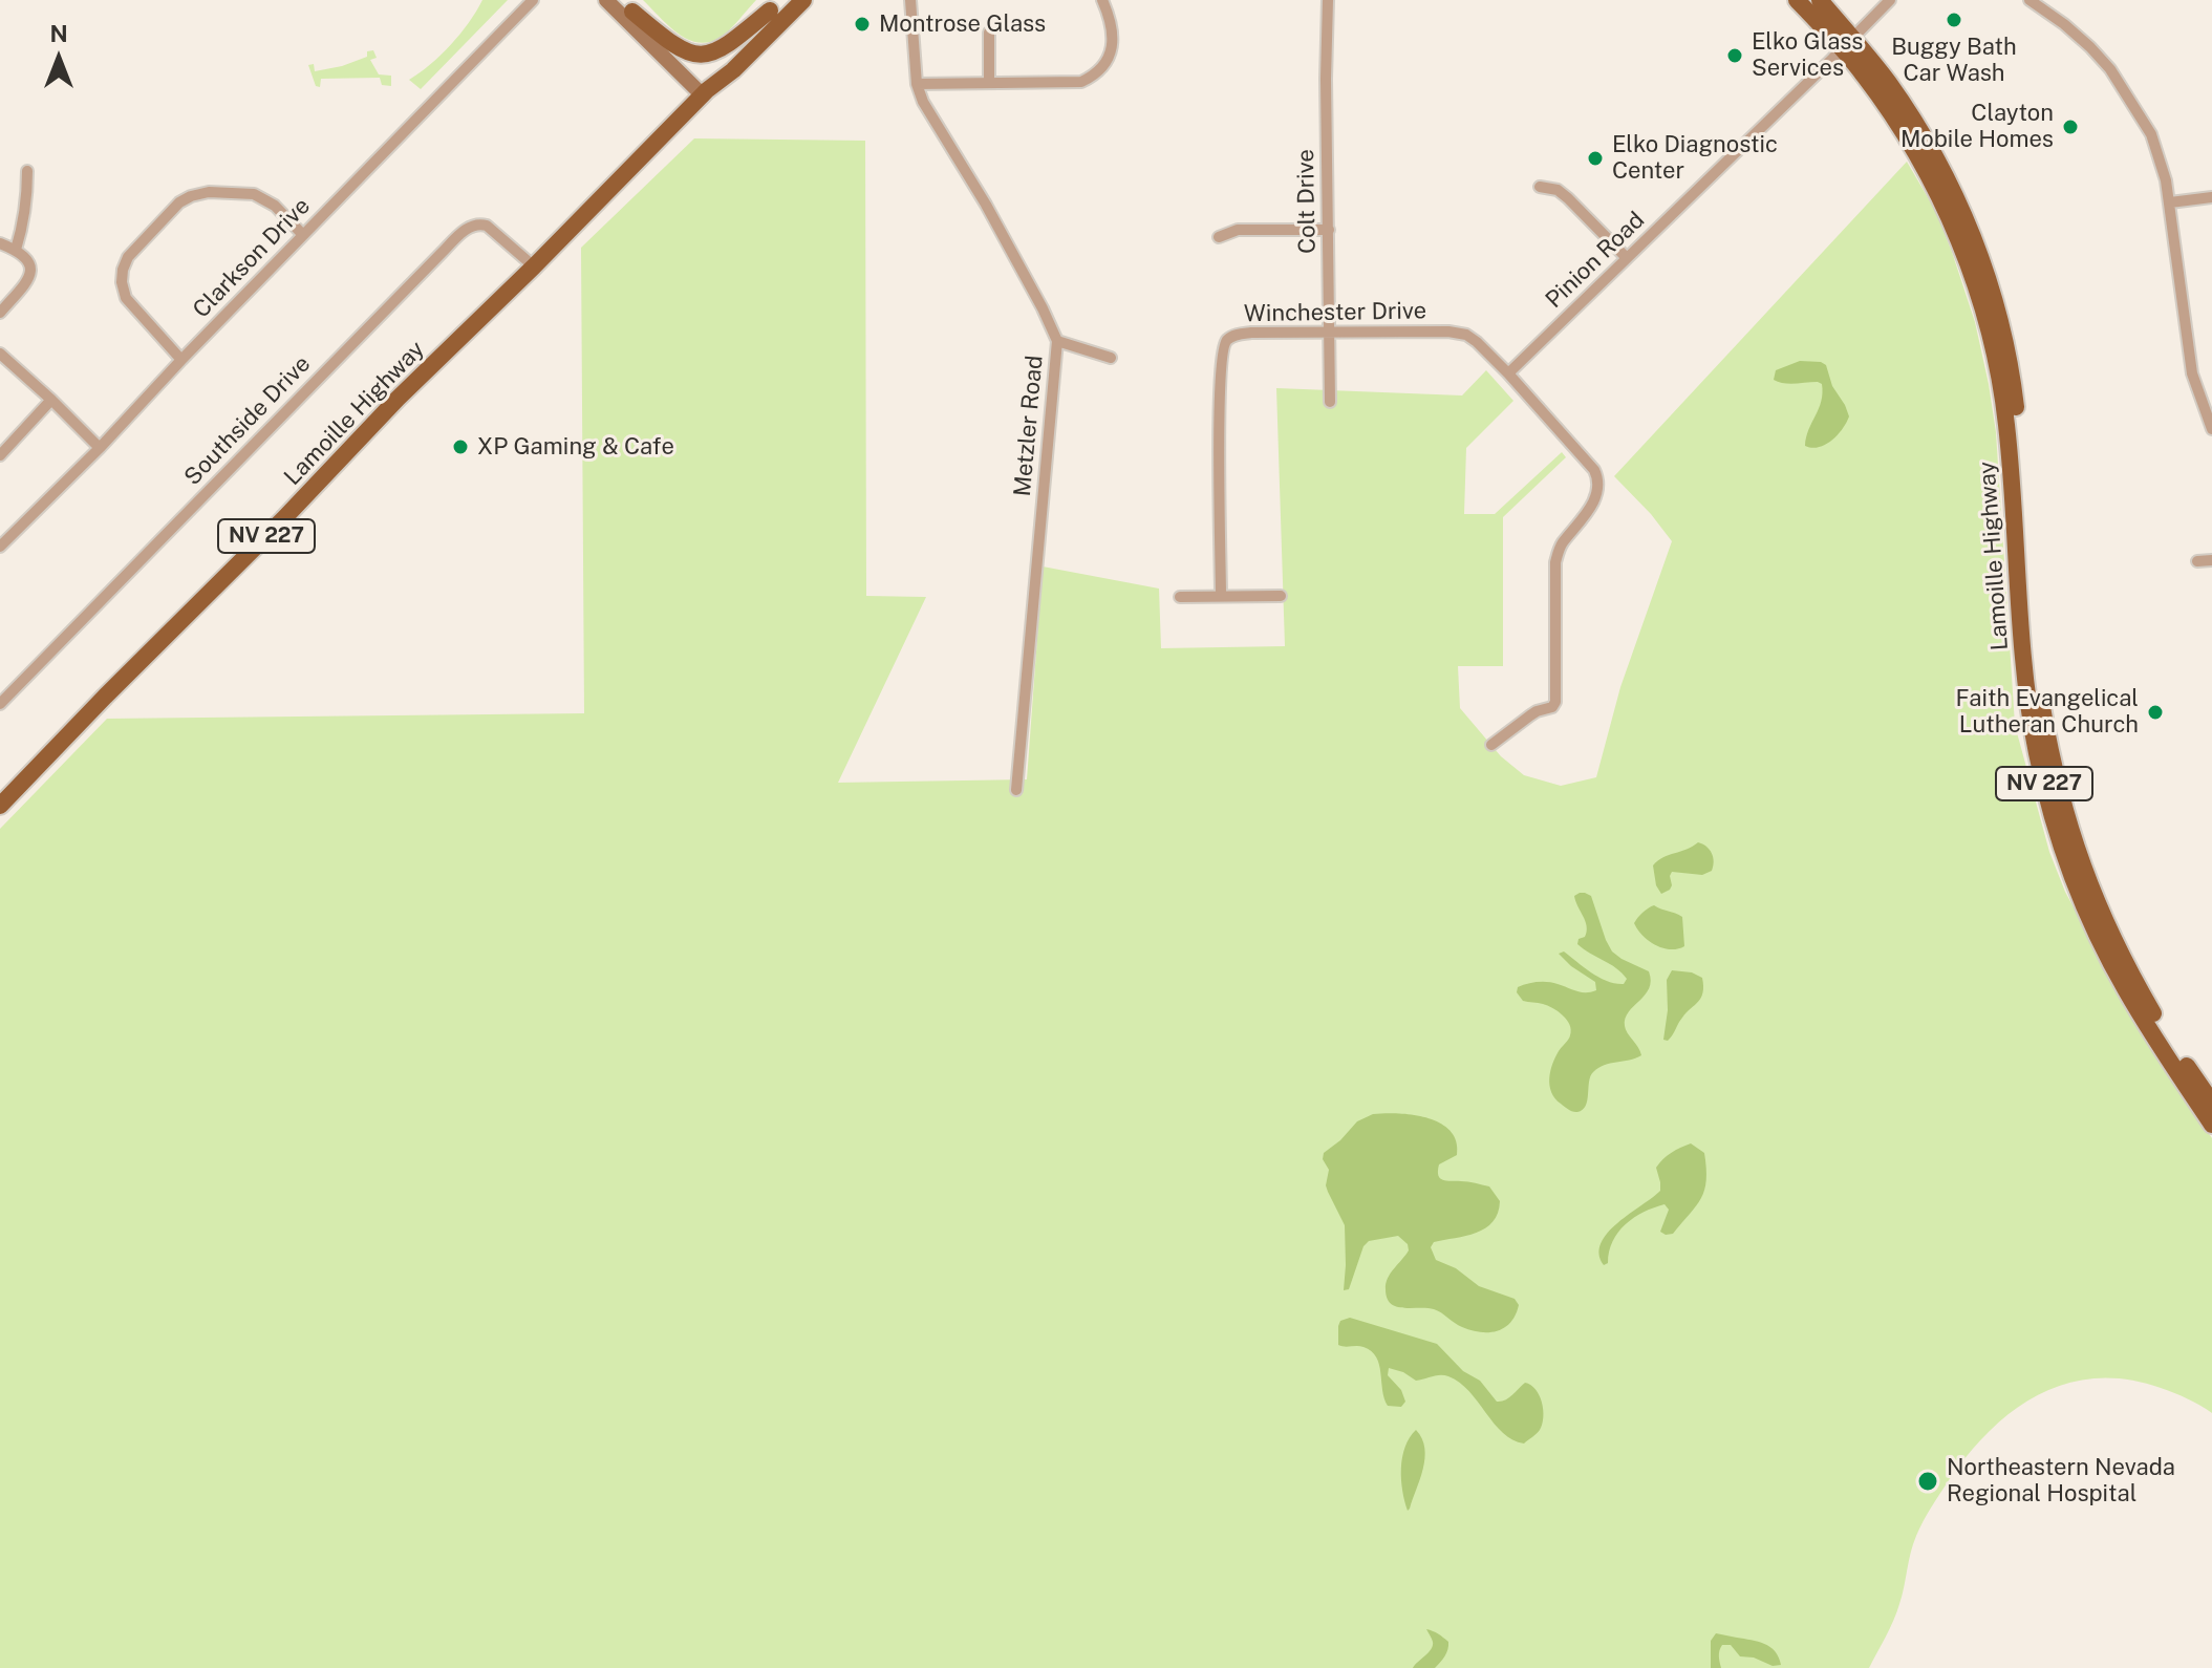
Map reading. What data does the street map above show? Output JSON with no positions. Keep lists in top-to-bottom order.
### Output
{
  "streets": {
    "main road": ["Lamoille Highway", "NV 227"],
    "street": [
      "Colt Drive",
      "Clarkson Drive",
      "Pinion Road",
      "Winchester Drive",
      "Southside Drive",
      "Metzler Road"
    ]
  },
  "crossings": [
    ["Colt Drive", "Winchester Drive"],
    ["Pinion Road", "Winchester Drive"],
    ["Pinion Road", "Lamoille Highway"],
    ["Lamoille Highway", "Southside Drive"]
  ],
  "places": [
    "Buggy Bath Car Wash",
    "Montrose Glass",
    "Elko Glass Services",
    "Clayton Mobile Homes",
    "Elko Diagnostic Center",
    "XP Gaming & Cafe",
    "Faith Evangelical Lutheran Church",
    "Northeastern Nevada Regional Hospital"
  ],
  "north": "top"
}
